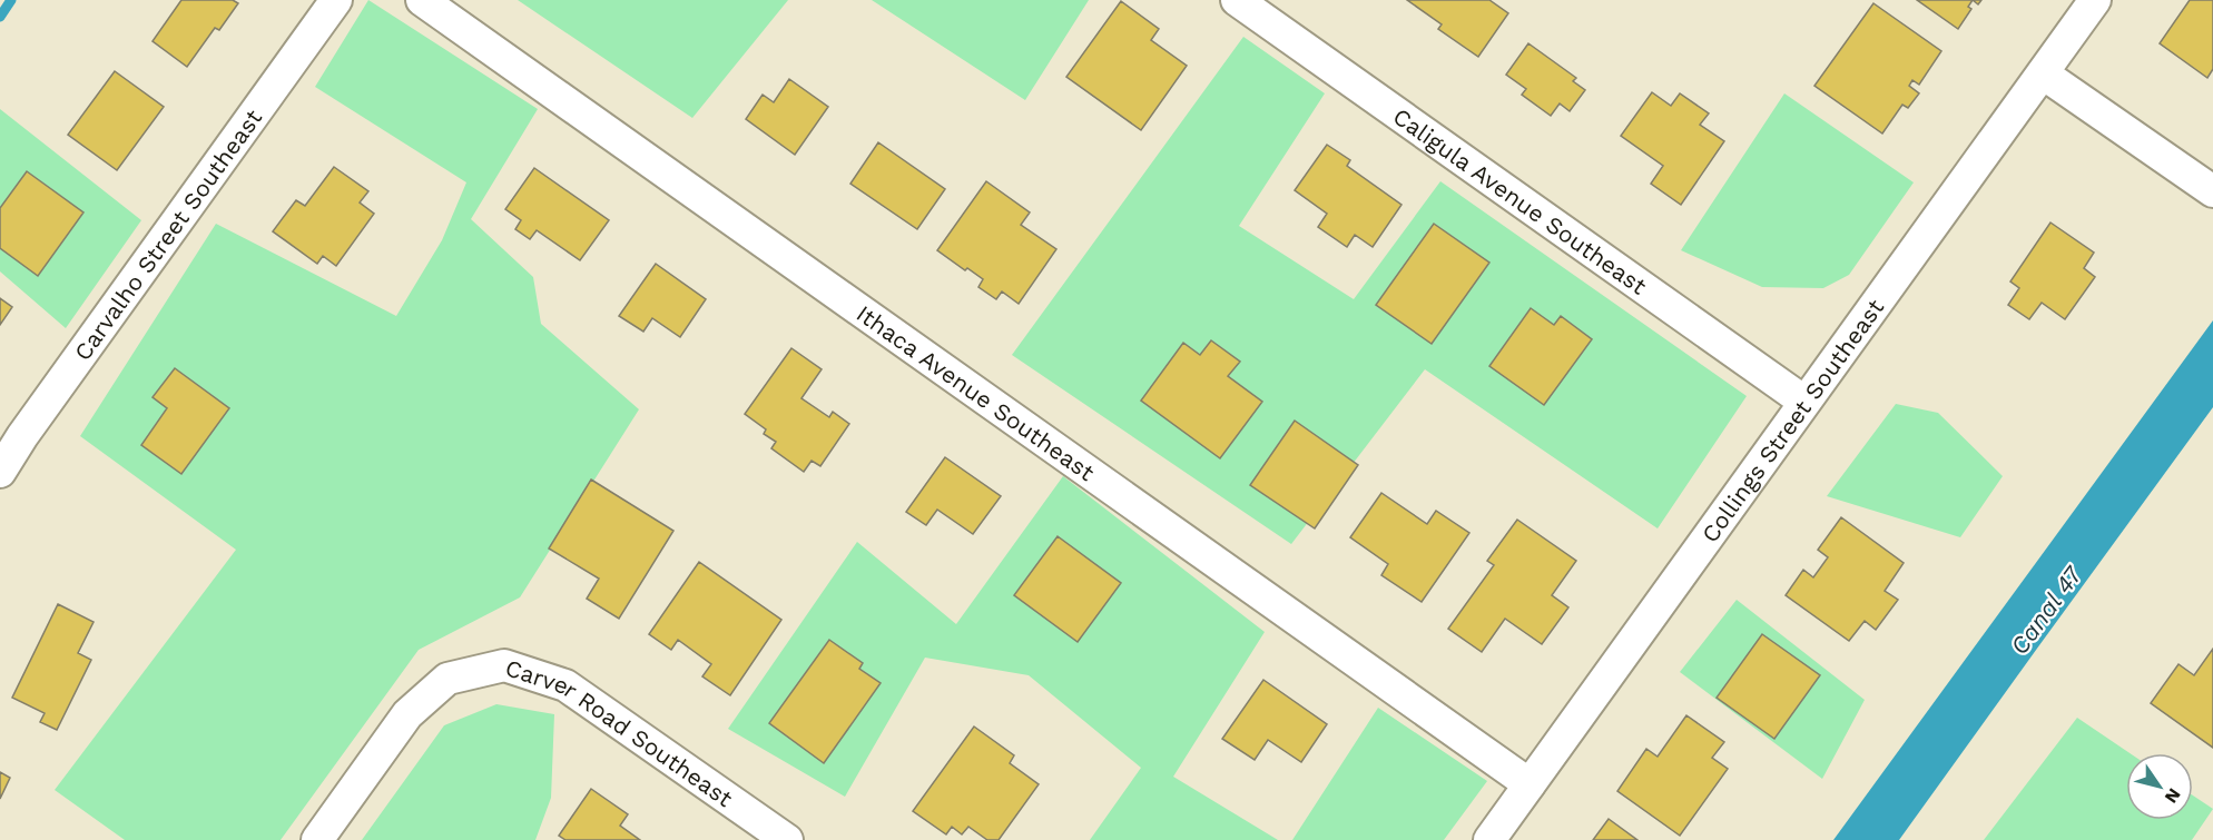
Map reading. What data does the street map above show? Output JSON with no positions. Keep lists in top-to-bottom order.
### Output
{
  "streets": {
    "street": [
      "Caligula Avenue Southeast",
      "Carvalho Street Southeast",
      "Ithaca Avenue Southeast",
      "Collings Street Southeast",
      "Carver Road Southeast"
    ]
  },
  "crossings": [
    ["Caligula Avenue Southeast", "Collings Street Southeast"],
    ["Ithaca Avenue Southeast", "Collings Street Southeast"]
  ],
  "water": ["Canal 47"],
  "north": "bottom right"
}
